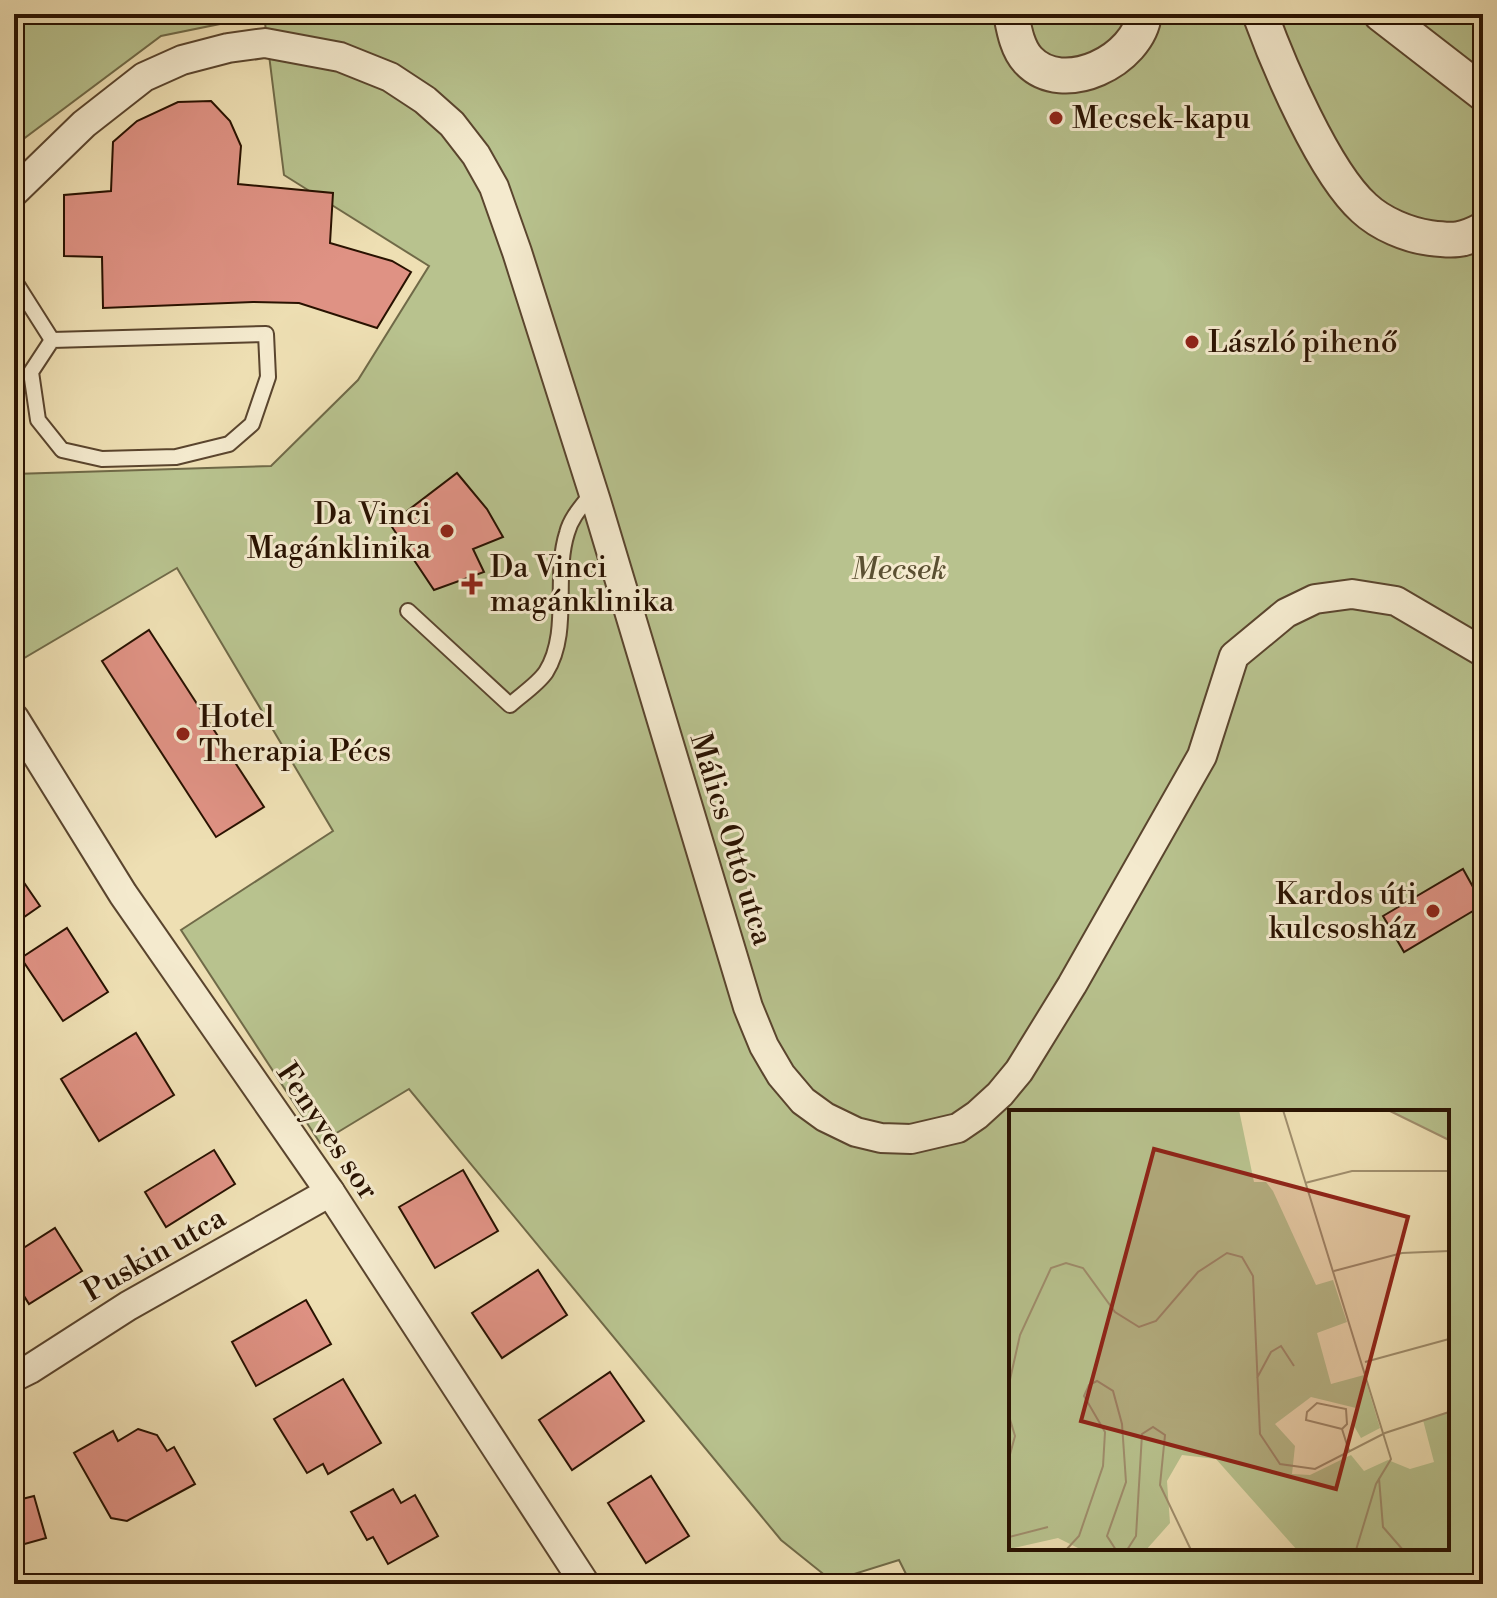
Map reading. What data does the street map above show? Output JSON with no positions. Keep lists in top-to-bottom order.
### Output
{
  "streets": {
    "street": ["Málics Ottó utca", "Fenyves sor", "Puskin utca"]
  },
  "crossings": [
    ["Fenyves sor", "Puskin utca"]
  ],
  "parks": ["Mecsek"],
  "places": {
    "other": [
      "Mecsek-kapu",
      "László pihenő",
      "Da Vinci Magánklinika",
      "Hotel Therapia Pécs",
      "Kardos úti kulcsosház"
    ],
    "health": ["Da Vinci magánklinika"]
  }
}
